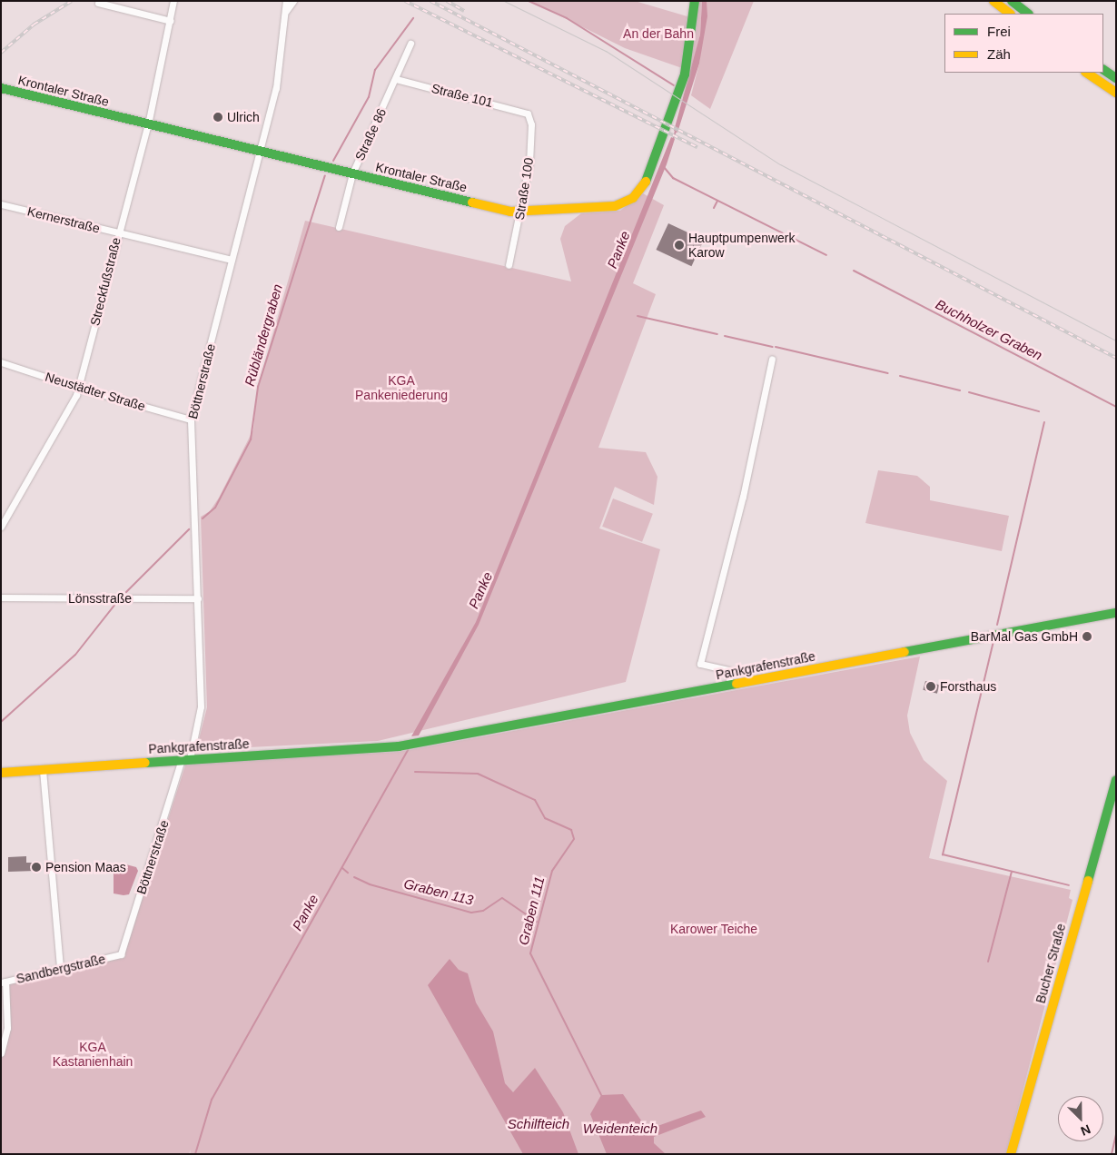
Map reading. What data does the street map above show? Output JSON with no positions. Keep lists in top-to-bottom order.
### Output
{
  "streets": {
    "main road": ["Krontaler Straße", "Pankgrafenstraße", "Bucher Straße"],
    "street": [
      "Straße 101",
      "Straße 86",
      "Straße 100",
      "Kernerstraße",
      "Streckfußstraße",
      "Böttnerstraße",
      "Neustädter Straße",
      "Lönsstraße",
      "Sandbergstraße"
    ]
  },
  "crossings": [
    ["Krontaler Straße", "Straße 86"],
    ["Krontaler Straße", "Straße 100"],
    ["Krontaler Straße", "Streckfußstraße"],
    ["Krontaler Straße", "Böttnerstraße"],
    ["Straße 101", "Straße 86"],
    ["Straße 101", "Straße 100"],
    ["Kernerstraße", "Streckfußstraße"],
    ["Kernerstraße", "Böttnerstraße"],
    ["Streckfußstraße", "Neustädter Straße"],
    ["Böttnerstraße", "Neustädter Straße"],
    ["Böttnerstraße", "Lönsstraße"],
    ["Böttnerstraße", "Pankgrafenstraße"],
    ["Böttnerstraße", "Sandbergstraße"]
  ],
  "water": [
    "Panke",
    "Buchholzer Graben",
    "Rübländergraben",
    "Graben 113",
    "Graben 111",
    "Schilfteich",
    "Weidenteich"
  ],
  "parks": [
    "An der Bahn",
    "KGA Pankeniederung",
    "Karower Teiche",
    "KGA Kastanienhain"
  ],
  "places": [
    "Ulrich",
    "Hauptpumpenwerk Karow",
    "BarMal Gas GmbH",
    "Forsthaus",
    "Pension Maas"
  ],
  "legend": ["Frei", "Zäh"],
  "north": "bottom right"
}
